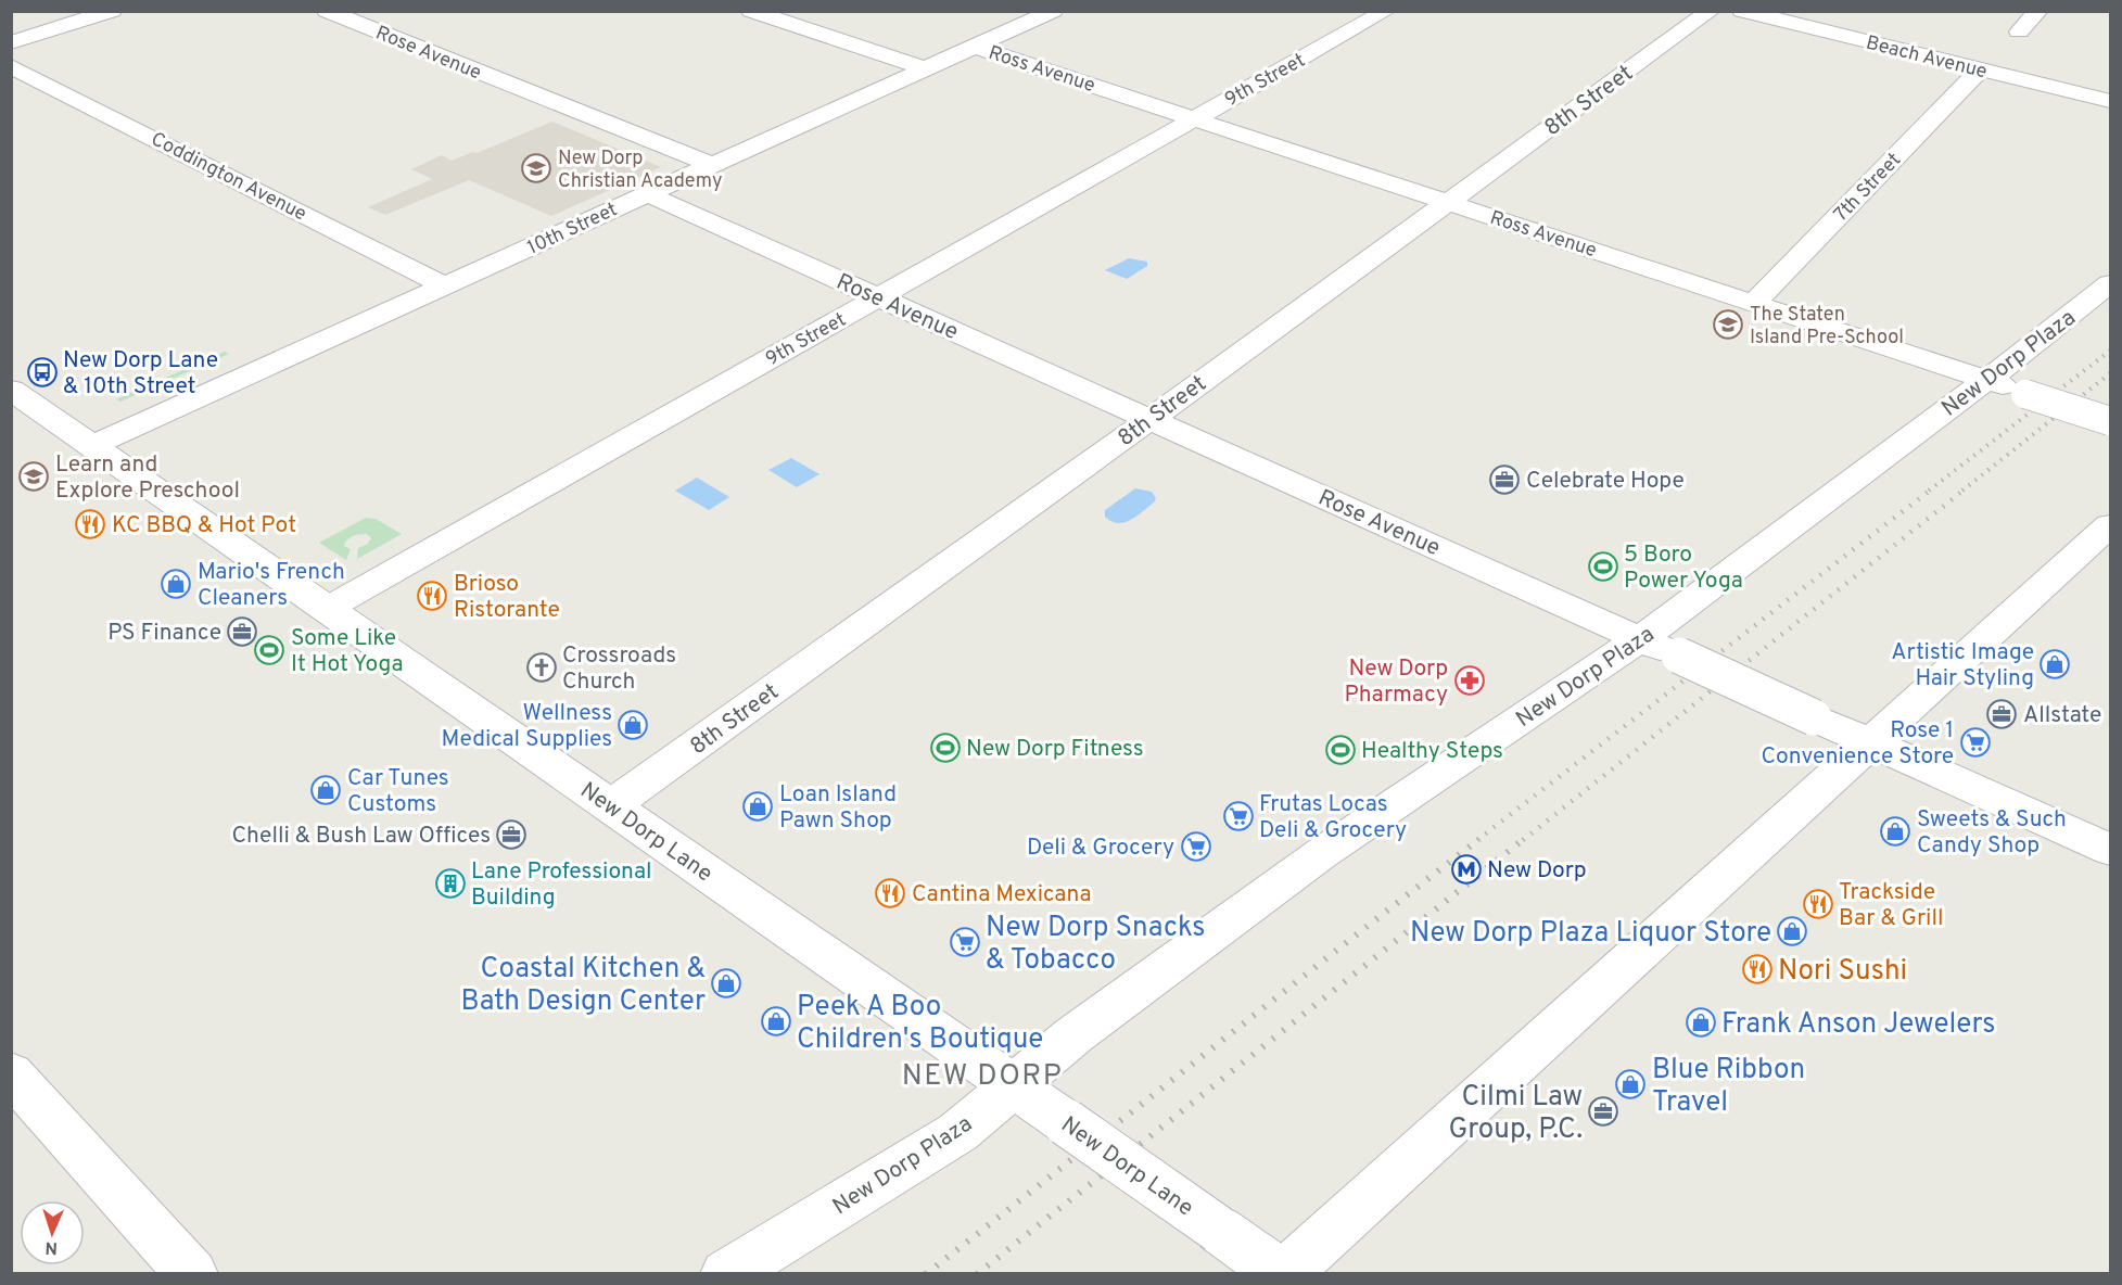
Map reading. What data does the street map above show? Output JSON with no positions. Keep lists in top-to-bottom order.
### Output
{
  "streets": {
    "street": [
      "Rose Avenue",
      "Beach Avenue",
      "Ross Avenue",
      "9th Street",
      "8th Street",
      "Coddington Avenue",
      "7th Street",
      "10th Street",
      "New Dorp Plaza",
      "New Dorp Lane"
    ]
  },
  "crossings": [
    ["Rose Avenue", "9th Street"],
    ["Rose Avenue", "8th Street"],
    ["Rose Avenue", "10th Street"],
    ["Rose Avenue", "New Dorp Plaza"],
    ["Beach Avenue", "7th Street"],
    ["Ross Avenue", "9th Street"],
    ["Ross Avenue", "8th Street"],
    ["Ross Avenue", "7th Street"],
    ["Ross Avenue", "10th Street"],
    ["Ross Avenue", "New Dorp Plaza"],
    ["9th Street", "New Dorp Lane"],
    ["8th Street", "New Dorp Lane"],
    ["Coddington Avenue", "10th Street"],
    ["10th Street", "New Dorp Lane"],
    ["New Dorp Plaza", "New Dorp Lane"]
  ],
  "districts": ["NEW DORP"],
  "places": {
    "school or university": ["New Dorp Christian Academy", "The Staten Island Pre-School", "Learn and Explore Preschool"],
    "bus stop": ["New Dorp Lane & 10th Street"],
    "office": [
      "Celebrate Hope",
      "PS Finance",
      "Allstate",
      "Chelli & Bush Law Offices",
      "Cilmi Law Group, P.C."
    ],
    "restaurant": [
      "KC BBQ & Hot Pot",
      "Brioso Ristorante",
      "Cantina Mexicana",
      "Trackside Bar & Grill",
      "Nori Sushi"
    ],
    "sports": [
      "5 Boro Power Yoga",
      "Some Like It Hot Yoga",
      "New Dorp Fitness",
      "Healthy Steps"
    ],
    "shop": [
      "Mario's French Cleaners",
      "Artistic Image Hair Styling",
      "Wellness Medical Supplies",
      "Car Tunes Customs",
      "Loan Island Pawn Shop",
      "Sweets & Such Candy Shop",
      "New Dorp Plaza Liquor Store",
      "Coastal Kitchen & Bath Design Center",
      "Peek A Boo Children's Boutique",
      "Frank Anson Jewelers",
      "Blue Ribbon Travel"
    ],
    "church": ["Crossroads Church"],
    "pharmacy": ["New Dorp Pharmacy"],
    "supermarket": [
      "Rose 1 Convenience Store",
      "Frutas Locas Deli & Grocery",
      "Deli & Grocery",
      "New Dorp Snacks & Tobacco"
    ],
    "metro station": ["New Dorp"],
    "building": ["Lane Professional Building"]
  },
  "north": "bottom"
}
